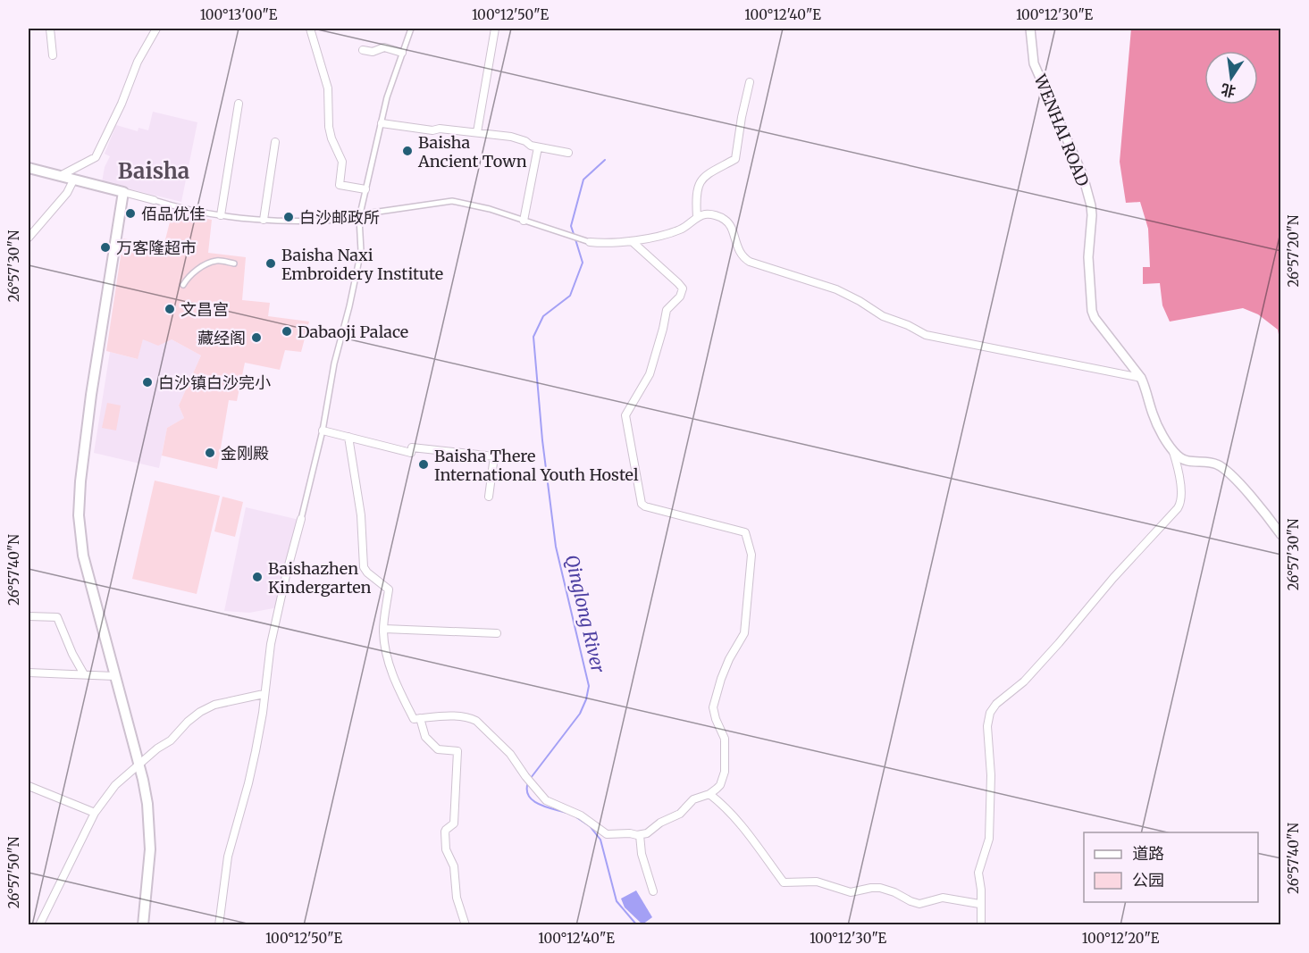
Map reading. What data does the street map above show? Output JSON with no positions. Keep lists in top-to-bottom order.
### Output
{
  "streets": {
    "street": ["WENHAI ROAD"]
  },
  "districts": ["Baisha"],
  "water": ["Qinglong River"],
  "places": [
    "Baisha Ancient Town",
    "佰品优佳",
    "白沙邮政所",
    "万客隆超市",
    "Baisha Naxi Embroidery Institute",
    "文昌宫",
    "Dabaoji Palace",
    "藏经阁",
    "白沙镇白沙完小",
    "金刚殿",
    "Baisha There International Youth Hostel",
    "Baishazhen Kindergarten"
  ],
  "legend": ["道路", "公园"],
  "north": "bottom",
  "coordinates": [
    "100°13'00\"E",
    "100°12'50\"E",
    "100°12'40\"E",
    "100°12'30\"E",
    "26°57'20\"N",
    "26°57'30\"N",
    "26°57'40\"N",
    "26°57'50\"N",
    "100°12'20\"E"
  ]
}
